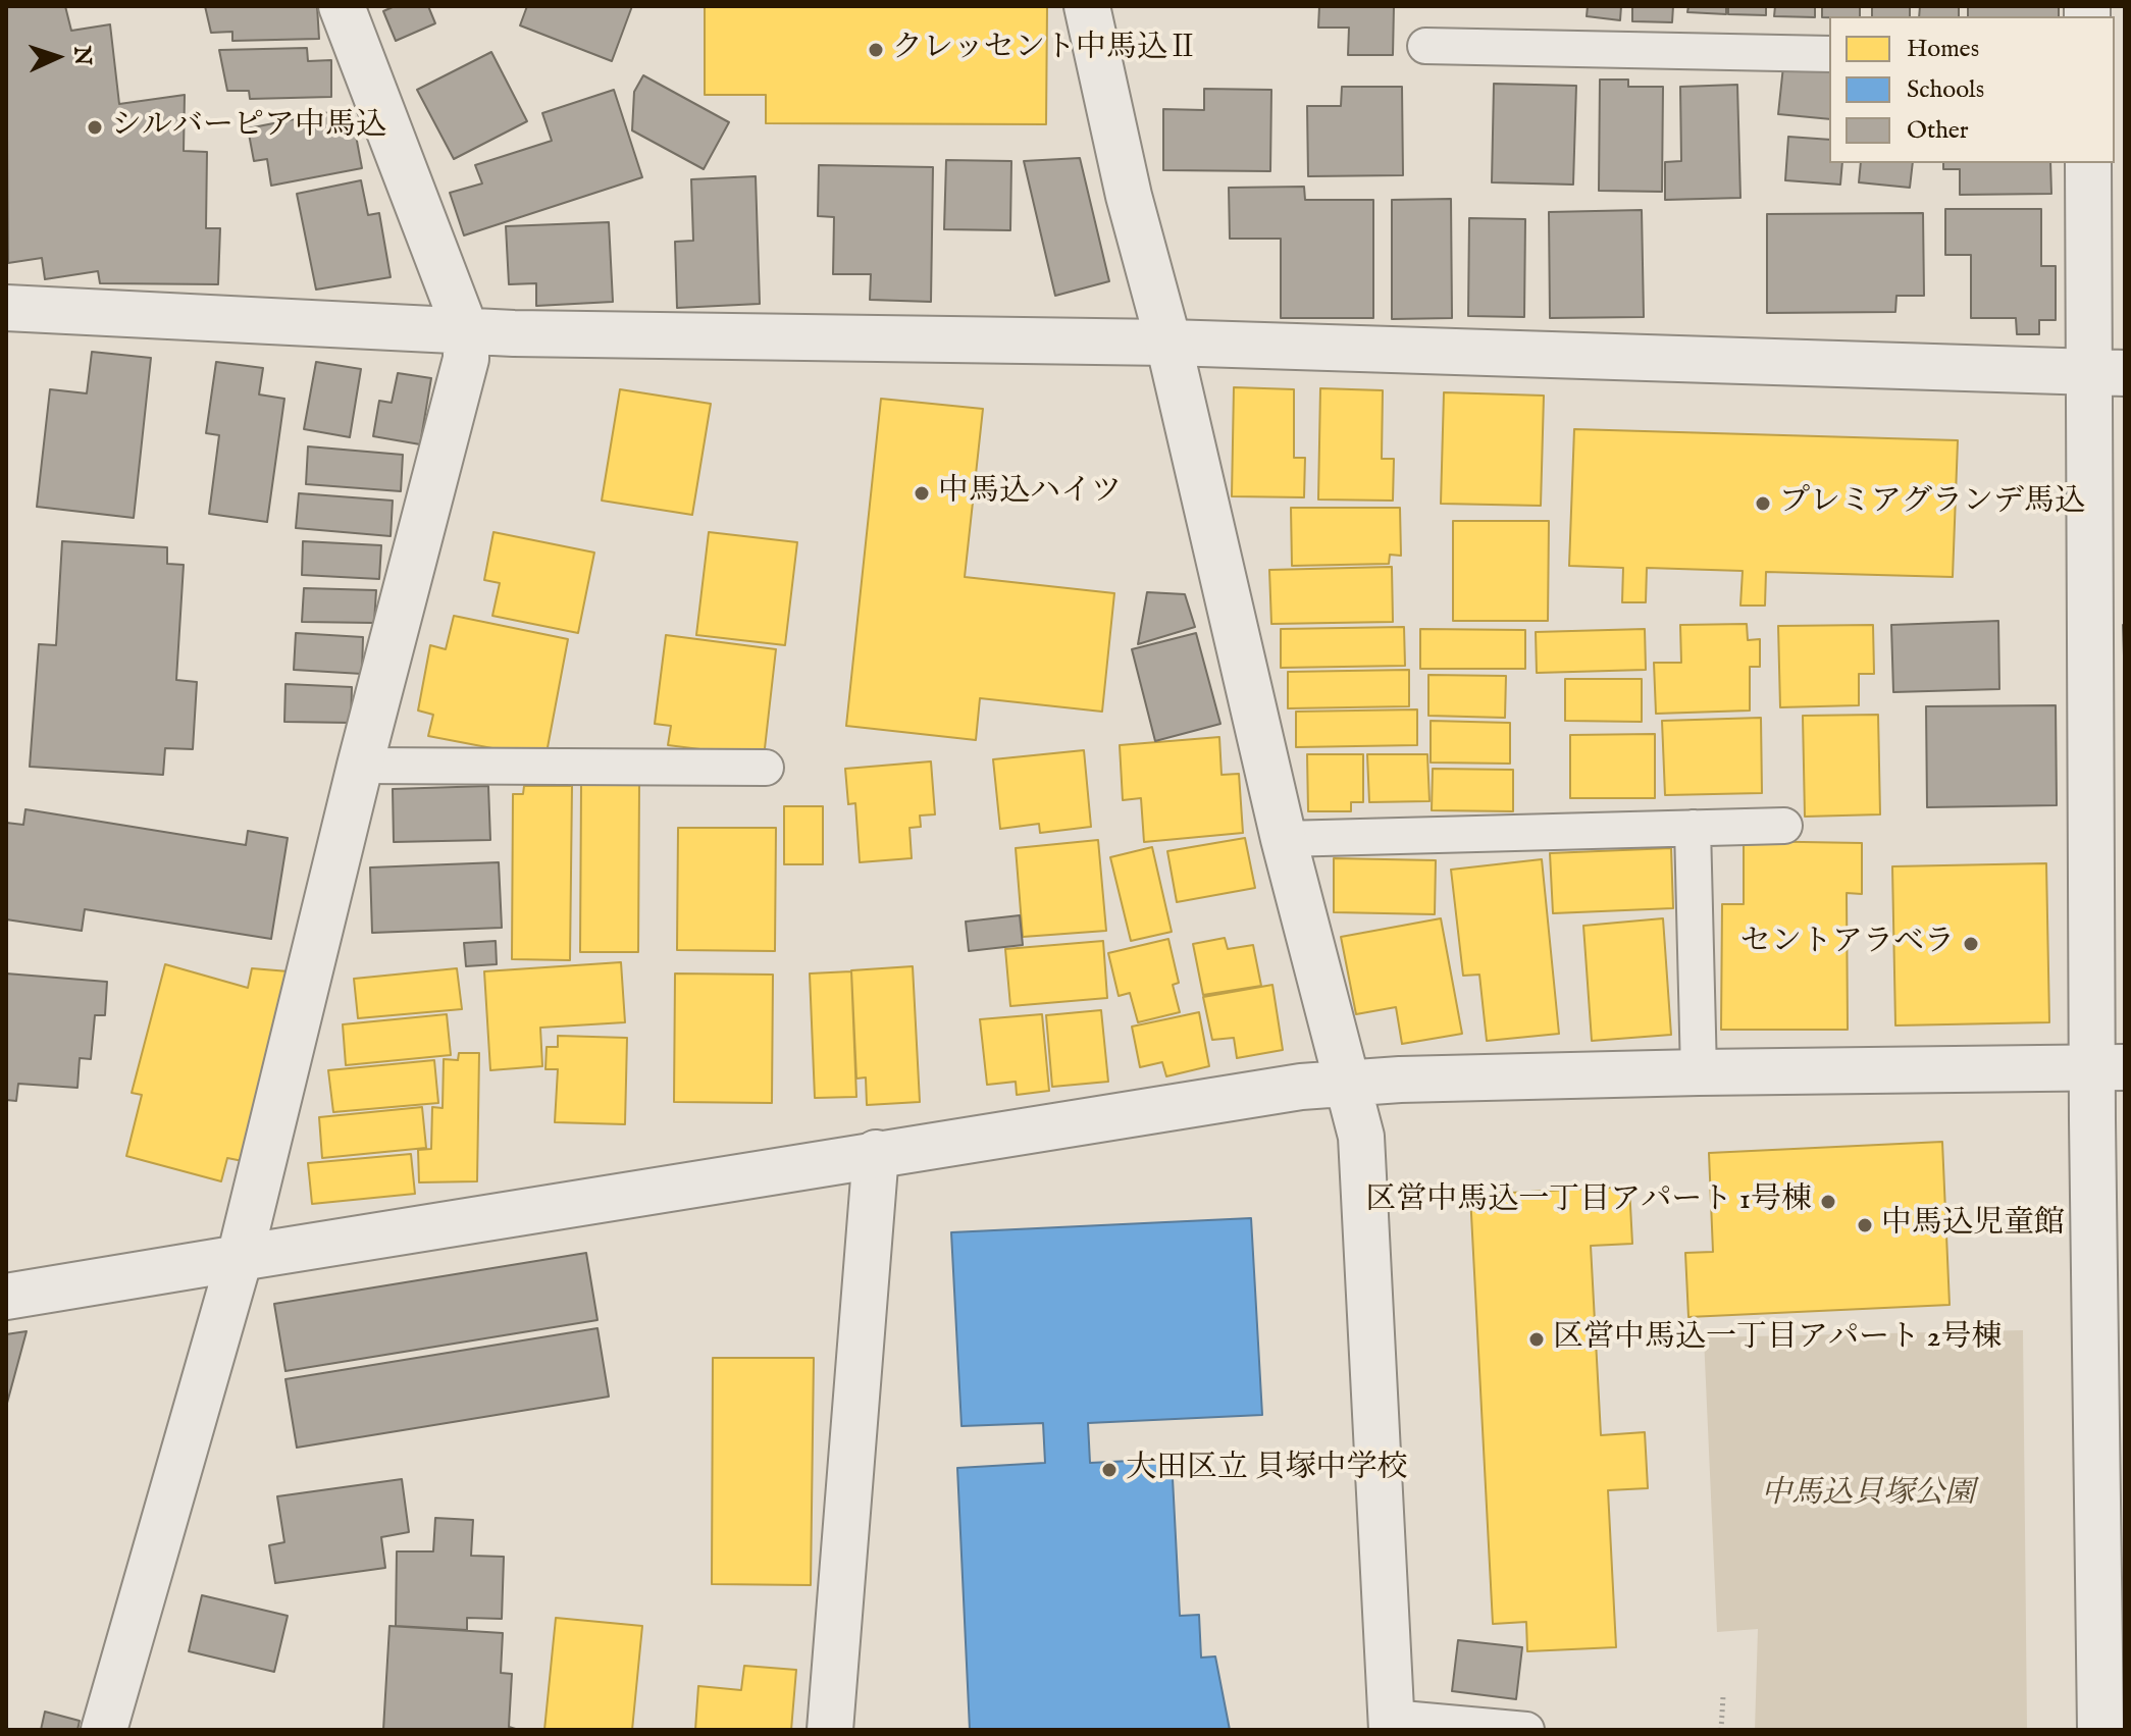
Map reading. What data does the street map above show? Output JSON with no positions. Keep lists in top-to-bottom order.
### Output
{
  "parks": ["中馬込貝塚公園"],
  "places": [
    "クレッセント中馬込Ⅱ",
    "シルバーピア中馬込",
    "中馬込ハイツ",
    "プレミアグランデ馬込",
    "セントアラベラ",
    "区営中馬込一丁目アパート 1号棟",
    "中馬込児童館",
    "区営中馬込一丁目アパート 2号棟",
    "大田区立 貝塚中学校"
  ],
  "legend": ["Homes", "Schools", "Other"],
  "north": "right"
}
